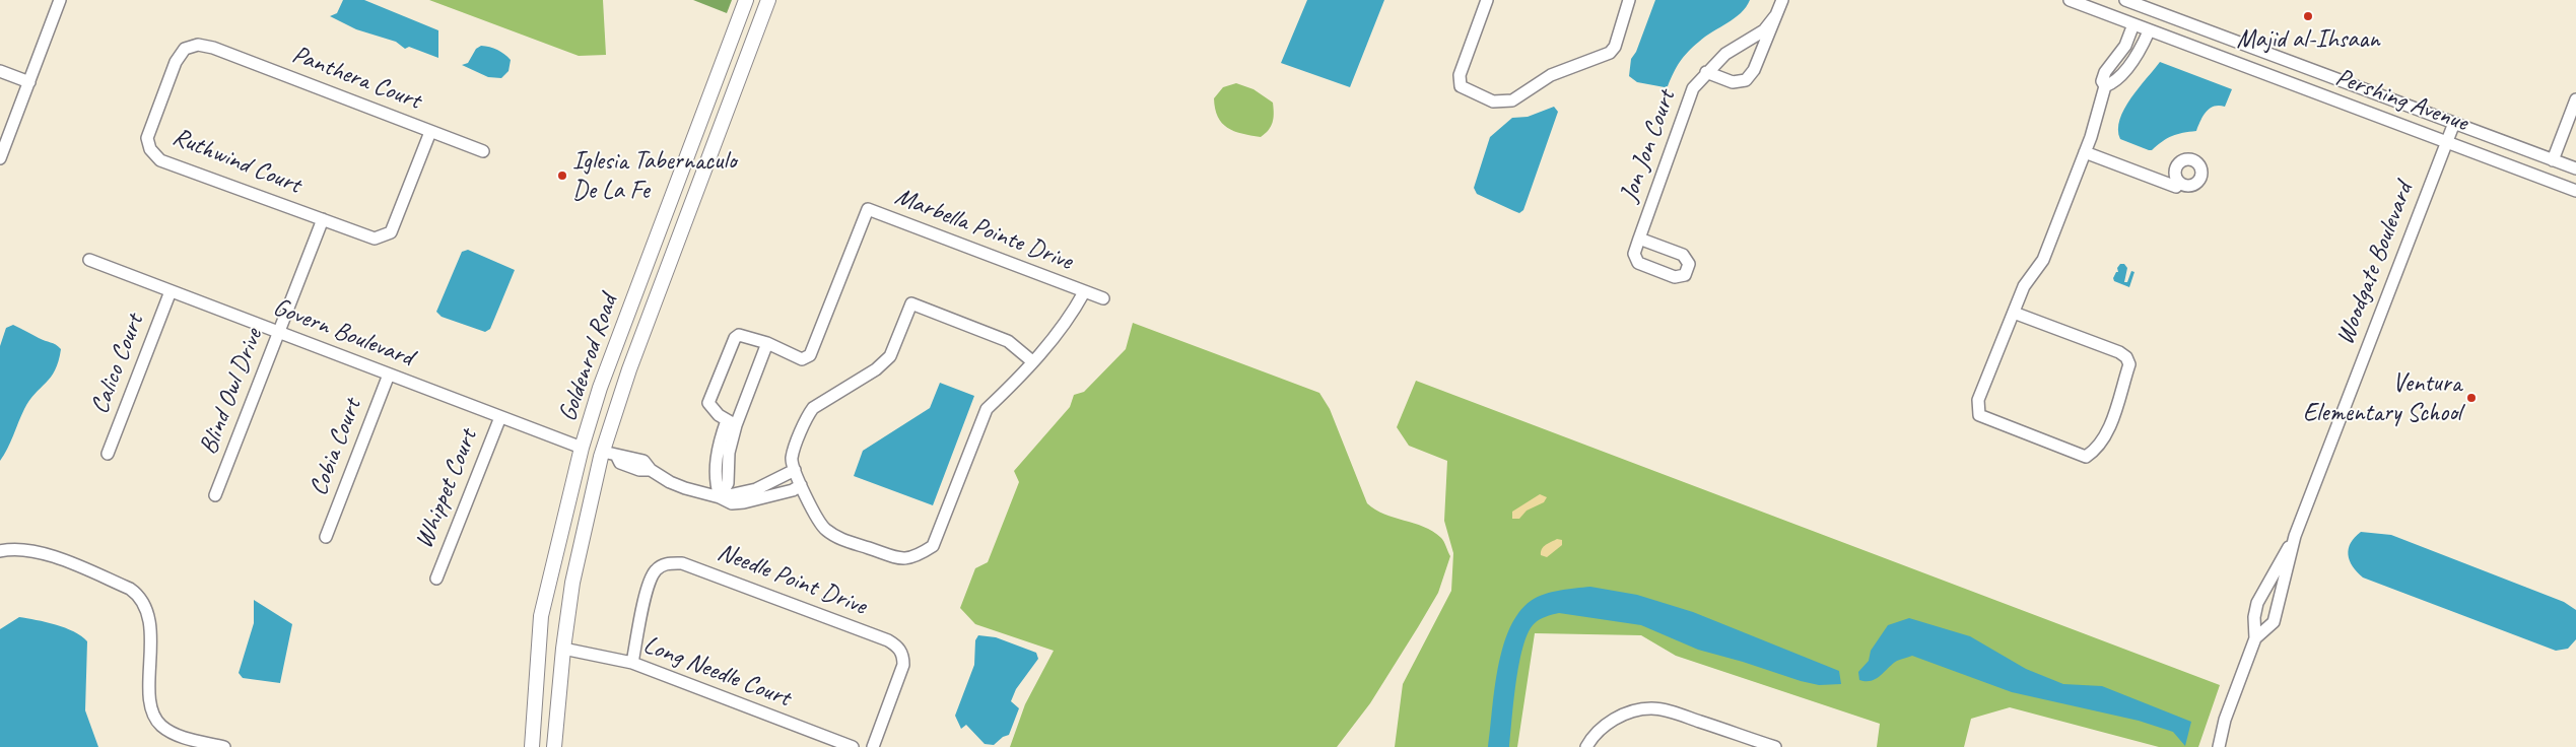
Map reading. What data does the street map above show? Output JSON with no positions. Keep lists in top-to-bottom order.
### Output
{
  "streets": {
    "main road": ["Goldenrod Road"],
    "street": [
      "Panthera Court",
      "Pershing Avenue",
      "Jon Jon Court",
      "Ruthwind Court",
      "Marbella Pointe Drive",
      "Woodgate Boulevard",
      "Govern Boulevard",
      "Calico Court",
      "Blind Owl Drive",
      "Cobia Court",
      "Whippet Court",
      "Needle Point Drive",
      "Long Needle Court"
    ]
  },
  "crossings": [
    ["Panthera Court", "Ruthwind Court"],
    ["Pershing Avenue", "Woodgate Boulevard"],
    ["Ruthwind Court", "Blind Owl Drive"],
    ["Govern Boulevard", "Goldenrod Road"],
    ["Govern Boulevard", "Calico Court"],
    ["Govern Boulevard", "Blind Owl Drive"],
    ["Govern Boulevard", "Cobia Court"],
    ["Govern Boulevard", "Whippet Court"],
    ["Goldenrod Road", "Long Needle Court"],
    ["Needle Point Drive", "Long Needle Court"]
  ],
  "places": ["Majid al-Ihsaan", "Iglesia Tabernaculo De La Fe", "Ventura Elementary School"]
}
